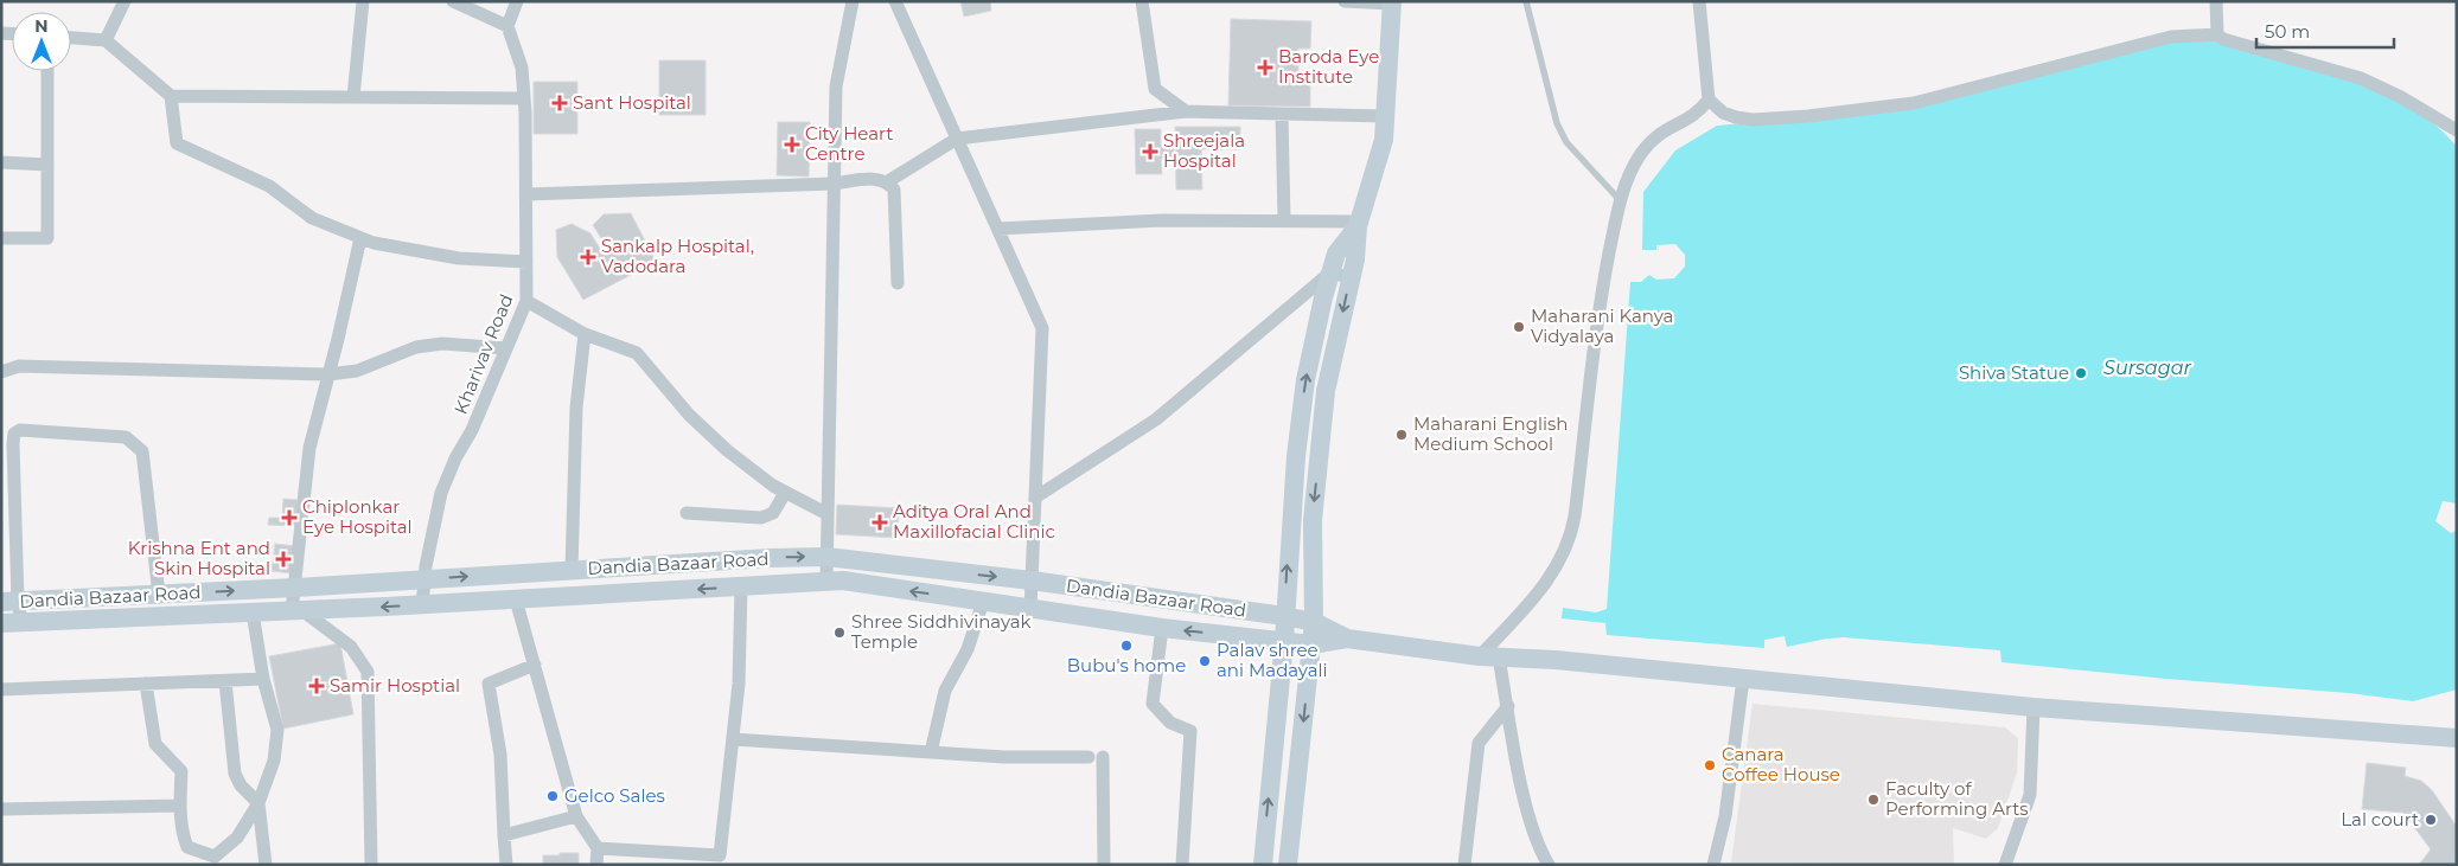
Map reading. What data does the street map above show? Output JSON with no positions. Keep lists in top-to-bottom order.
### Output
{
  "streets": {
    "street": ["Kharivav Road", "Dandia Bazaar Road"]
  },
  "crossings": [
    ["Kharivav Road", "Dandia Bazaar Road"]
  ],
  "water": ["Sursagar"],
  "places": {
    "health": [
      "Baroda Eye Institute",
      "Sant Hospital",
      "City Heart Centre",
      "Shreejala Hospital",
      "Sankalp Hospital, Vadodara",
      "Chiplonkar Eye Hospital",
      "Aditya Oral And Maxillofacial Clinic",
      "Krishna Ent and Skin Hospital",
      "Samir Hosptial"
    ],
    "other": [
      "Maharani Kanya Vidyalaya",
      "Shiva Statue",
      "Maharani English Medium School",
      "Shree Siddhivinayak Temple",
      "Bubu's home",
      "Palav shree ani Madayali",
      "Canara Coffee House",
      "Gelco Sales",
      "Faculty of Performing Arts",
      "Lal court"
    ]
  },
  "scale_bar": "50 m",
  "north": "top"
}
